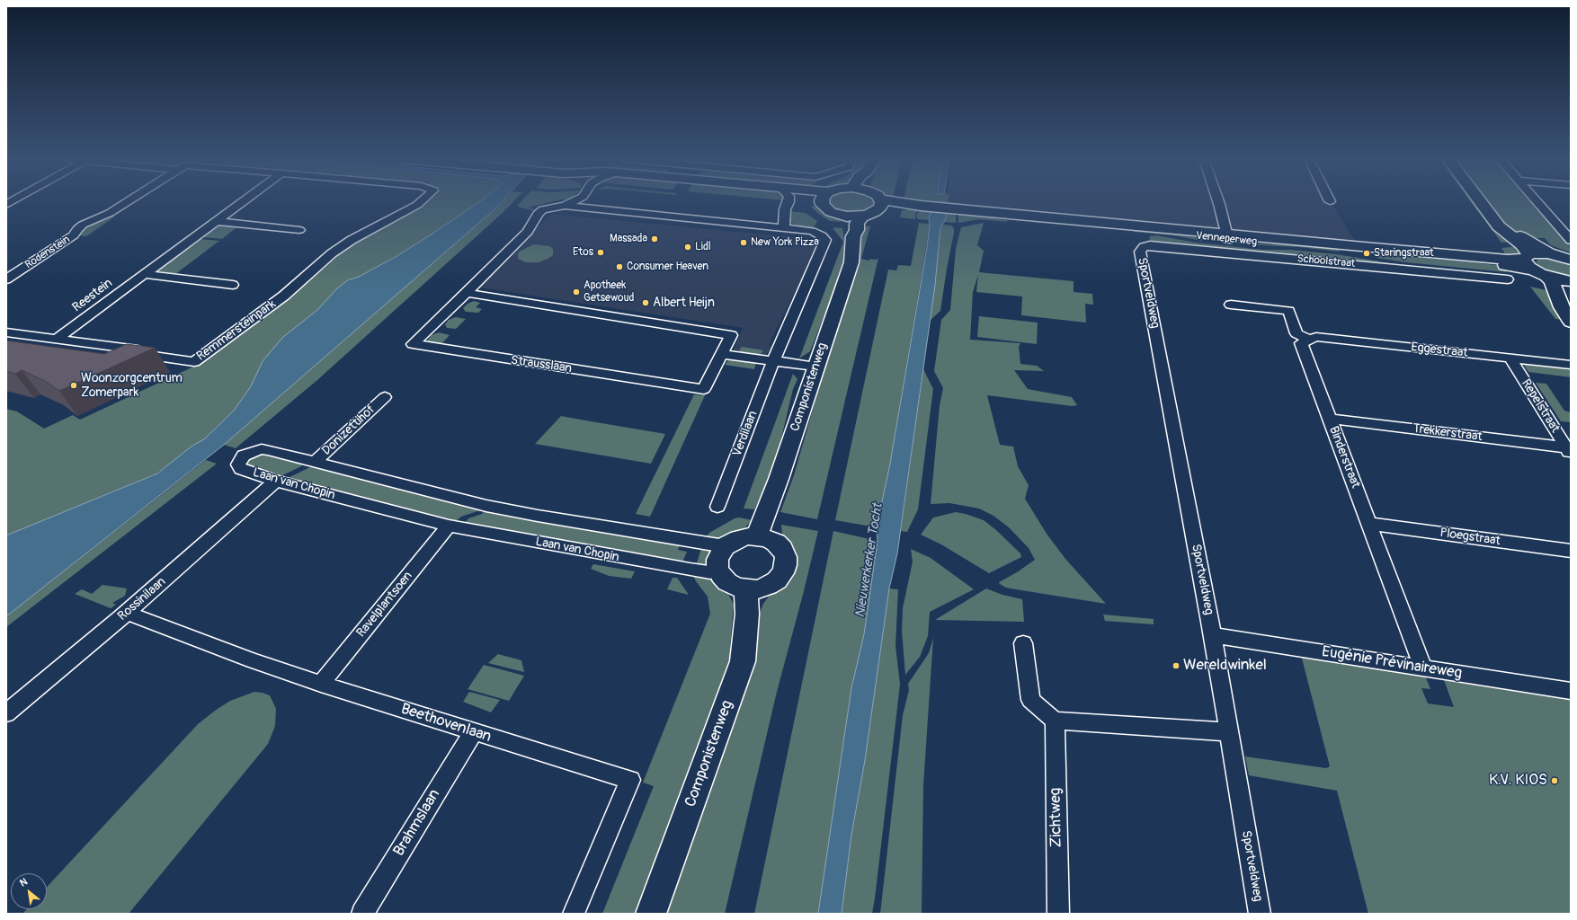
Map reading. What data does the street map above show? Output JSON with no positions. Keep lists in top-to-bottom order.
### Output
{
  "streets": {
    "street": [
      "Venneperweg",
      "Rodenstein",
      "Schoolstraat",
      "Sportveldweg",
      "Reestein",
      "Remmersteinpark",
      "Eggestraat",
      "Strausslaan",
      "Componistenweg",
      "Repelstraat",
      "Donizettihof",
      "Trekkerstraat",
      "Verdilaan",
      "Binderstraat",
      "Laan van Chopin",
      "Ploegstraat",
      "Rossinilaan",
      "Ravelplantsoen",
      "Eugénie Prévinaireweg",
      "Beethovenlaan",
      "Zichtweg",
      "Brahmslaan"
    ]
  },
  "crossings": [
    ["Venneperweg", "Componistenweg"],
    ["Schoolstraat", "Sportveldweg"],
    ["Sportveldweg", "Eugénie Prévinaireweg"],
    ["Reestein", "Remmersteinpark"],
    ["Eggestraat", "Repelstraat"],
    ["Eggestraat", "Binderstraat"],
    ["Strausslaan", "Verdilaan"],
    ["Componistenweg", "Laan van Chopin"],
    ["Repelstraat", "Trekkerstraat"],
    ["Donizettihof", "Laan van Chopin"],
    ["Trekkerstraat", "Binderstraat"],
    ["Binderstraat", "Ploegstraat"],
    ["Binderstraat", "Eugénie Prévinaireweg"],
    ["Laan van Chopin", "Rossinilaan"],
    ["Laan van Chopin", "Ravelplantsoen"],
    ["Rossinilaan", "Beethovenlaan"],
    ["Ravelplantsoen", "Beethovenlaan"],
    ["Beethovenlaan", "Brahmslaan"]
  ],
  "water": ["Nieuwerkerker Tocht"],
  "places": [
    "Massada",
    "New York Pizza",
    "Lidl",
    "Etos",
    "Staringstraat",
    "Consumer Heaven",
    "Apotheek Getsewoud",
    "Albert Heijn",
    "Woonzorgcentrum Zomerpark",
    "Wereldwinkel",
    "K.V. KIOS"
  ],
  "north": "top left"
}
